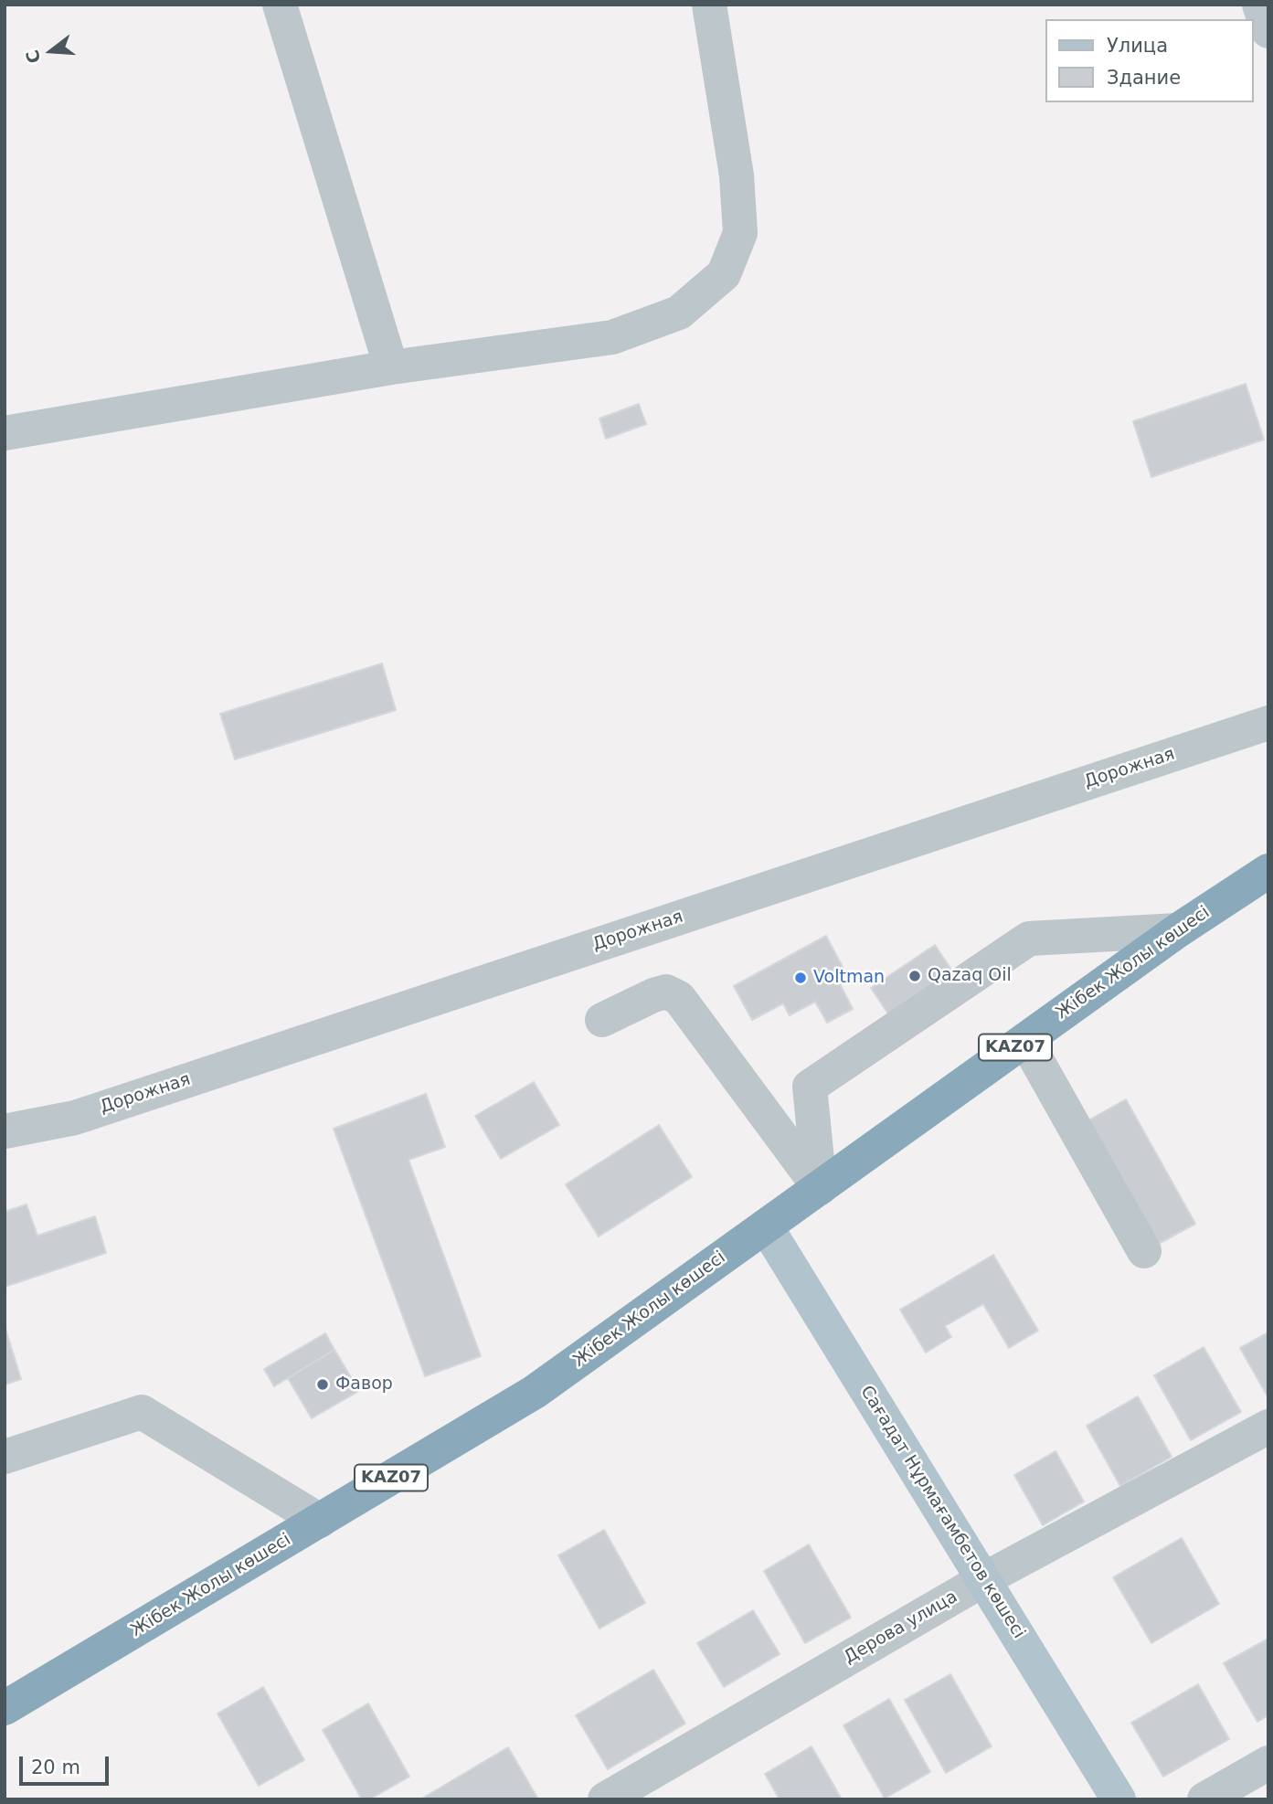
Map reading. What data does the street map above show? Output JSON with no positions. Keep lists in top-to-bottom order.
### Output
{
  "streets": {
    "highway": ["Жібек Жолы көшесі", "KAZ07"],
    "main road": ["Сағадат Нұрмағамбетов көшесі"],
    "street": ["Дорожная", "Дерова улица"]
  },
  "crossings": [
    ["Жібек Жолы көшесі", "Сағадат Нұрмағамбетов көшесі"],
    ["Сағадат Нұрмағамбетов көшесі", "Дерова улица"]
  ],
  "places": ["Qazaq Oil", "Voltman", "Фавор"],
  "legend": ["Улица", "Здание"],
  "scale_bar": "20 m",
  "north": "left"
}
